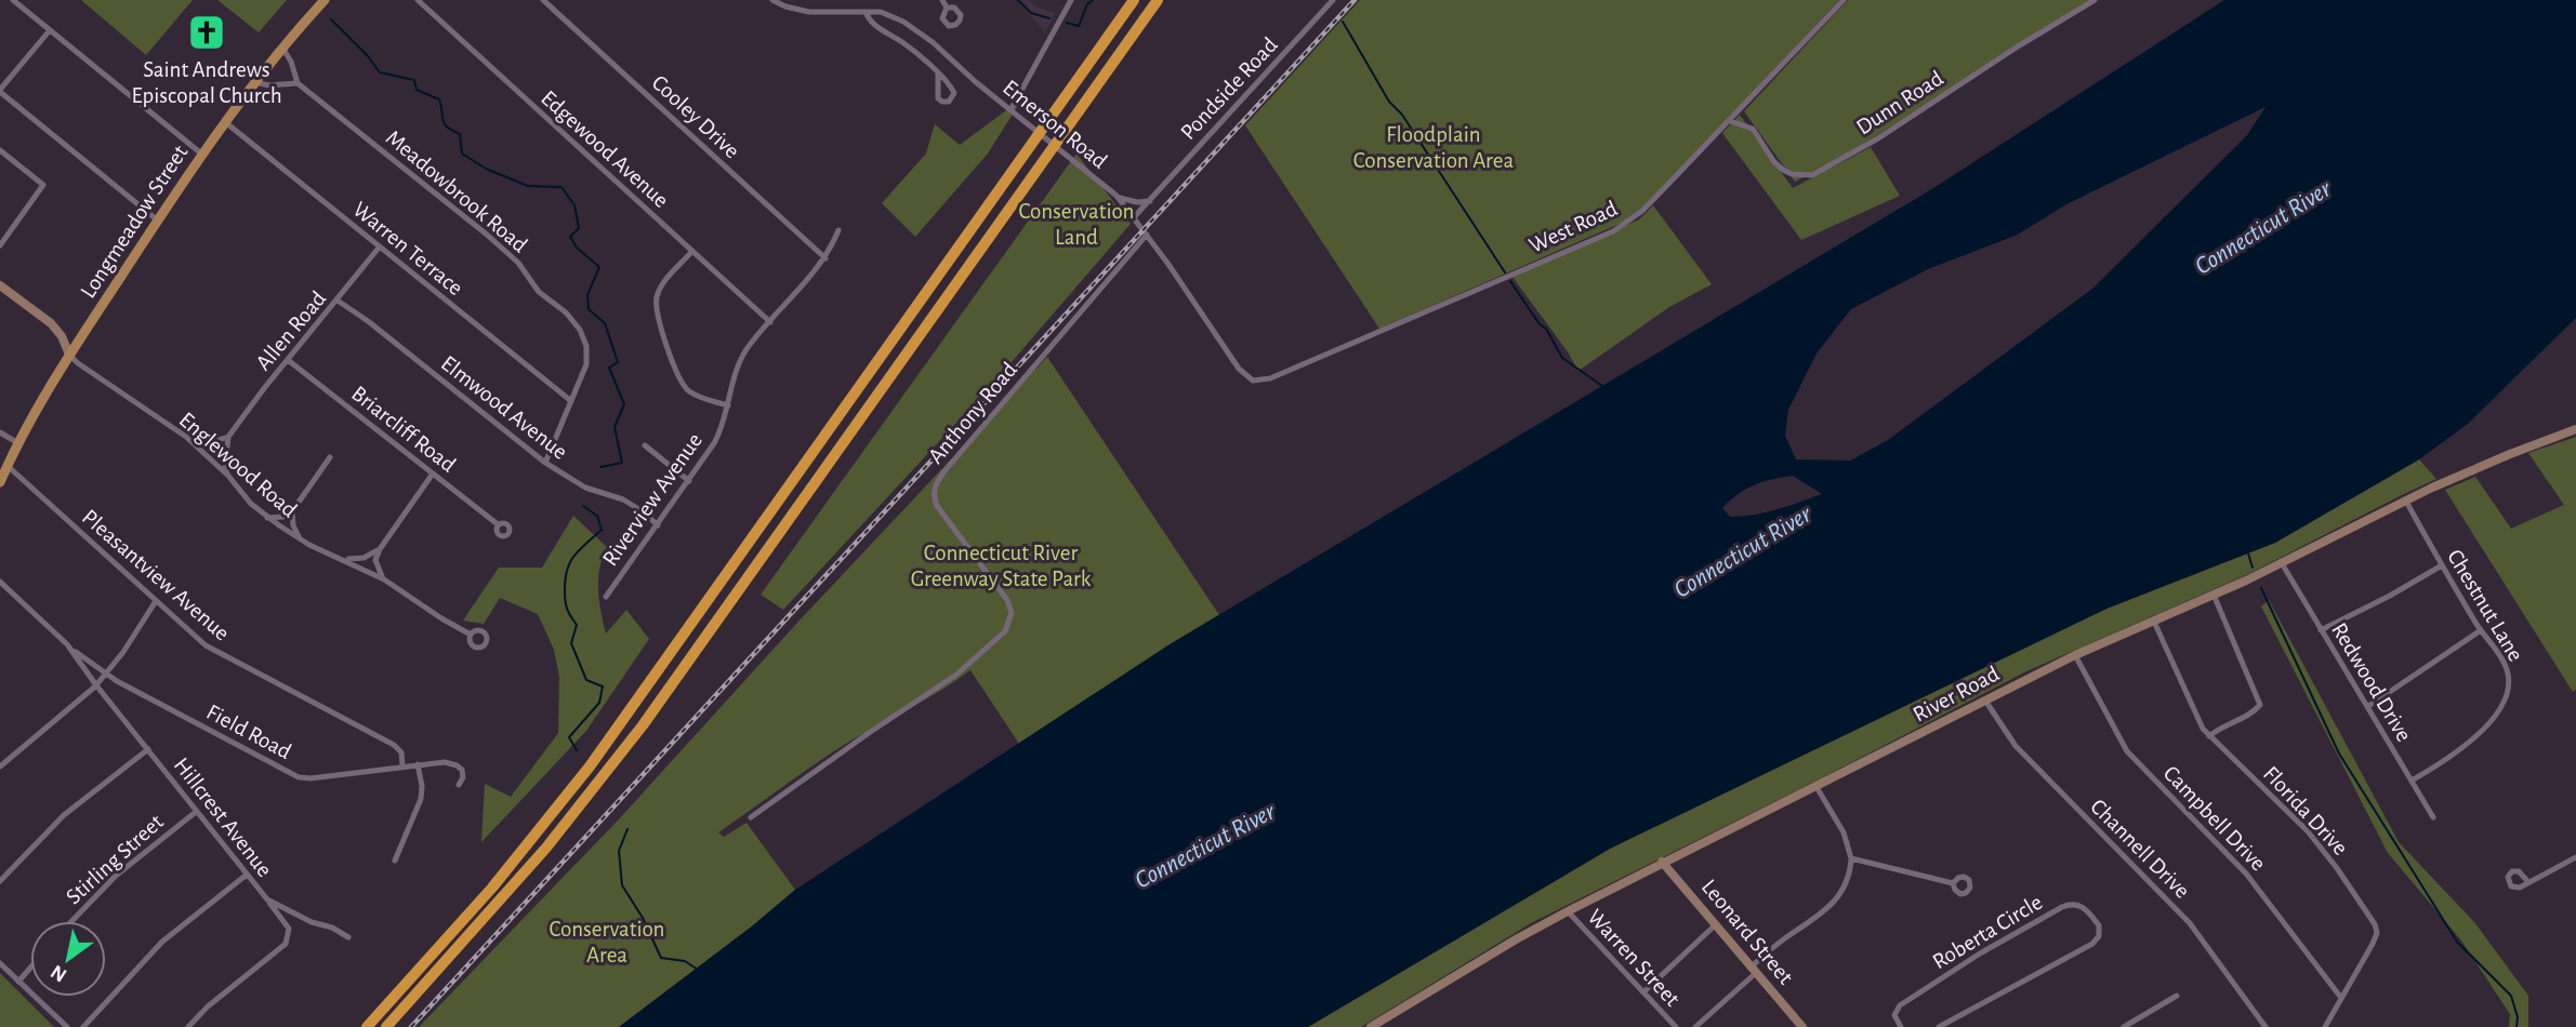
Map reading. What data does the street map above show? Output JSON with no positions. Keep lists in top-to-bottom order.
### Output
{
  "streets": {
    "main road": ["Longmeadow Street"],
    "street": [
      "Pondside Road",
      "Dunn Road",
      "Cooley Drive",
      "Emerson Road",
      "Edgewood Avenue",
      "Meadowbrook Road",
      "West Road",
      "Warren Terrace",
      "Allen Road",
      "Elmwood Avenue",
      "Anthony Road",
      "Briarcliff Road",
      "Englewood Road",
      "Riverview Avenue",
      "Pleasantview Avenue",
      "Chestnut Lane",
      "Redwood Drive",
      "River Road",
      "Field Road",
      "Florida Drive",
      "Hillcrest Avenue",
      "Campbell Drive",
      "Channell Drive",
      "Stirling Street",
      "Leonard Street",
      "Roberta Circle",
      "Warren Street"
    ]
  },
  "crossings": [
    ["Pondside Road", "Emerson Road"],
    ["Dunn Road", "West Road"],
    ["Cooley Drive", "Riverview Avenue"],
    ["Emerson Road", "West Road"],
    ["Emerson Road", "Anthony Road"],
    ["Edgewood Avenue", "Riverview Avenue"],
    ["Meadowbrook Road", "Longmeadow Street"],
    ["Meadowbrook Road", "Warren Terrace"],
    ["Meadowbrook Road", "Elmwood Avenue"],
    ["Longmeadow Street", "Warren Terrace"],
    ["Longmeadow Street", "Englewood Road"],
    ["Longmeadow Street", "Pleasantview Avenue"],
    ["Warren Terrace", "Allen Road"],
    ["Allen Road", "Elmwood Avenue"],
    ["Allen Road", "Briarcliff Road"],
    ["Elmwood Avenue", "Riverview Avenue"],
    ["Pleasantview Avenue", "Field Road"],
    ["Chestnut Lane", "Redwood Drive"],
    ["Chestnut Lane", "River Road"],
    ["Redwood Drive", "River Road"],
    ["River Road", "Florida Drive"],
    ["River Road", "Campbell Drive"],
    ["River Road", "Channell Drive"],
    ["River Road", "Leonard Street"],
    ["River Road", "Warren Street"],
    ["Field Road", "Hillcrest Avenue"],
    ["Florida Drive", "Campbell Drive"],
    ["Hillcrest Avenue", "Stirling Street"]
  ],
  "water": ["Connecticut River"],
  "parks": [
    "Floodplain Conservation Area",
    "Conservation Land",
    "Connecticut River Greenway State Park",
    "Conservation Area"
  ],
  "places": {
    "church": ["Saint Andrews Episcopal Church"]
  },
  "north": "bottom left"
}
